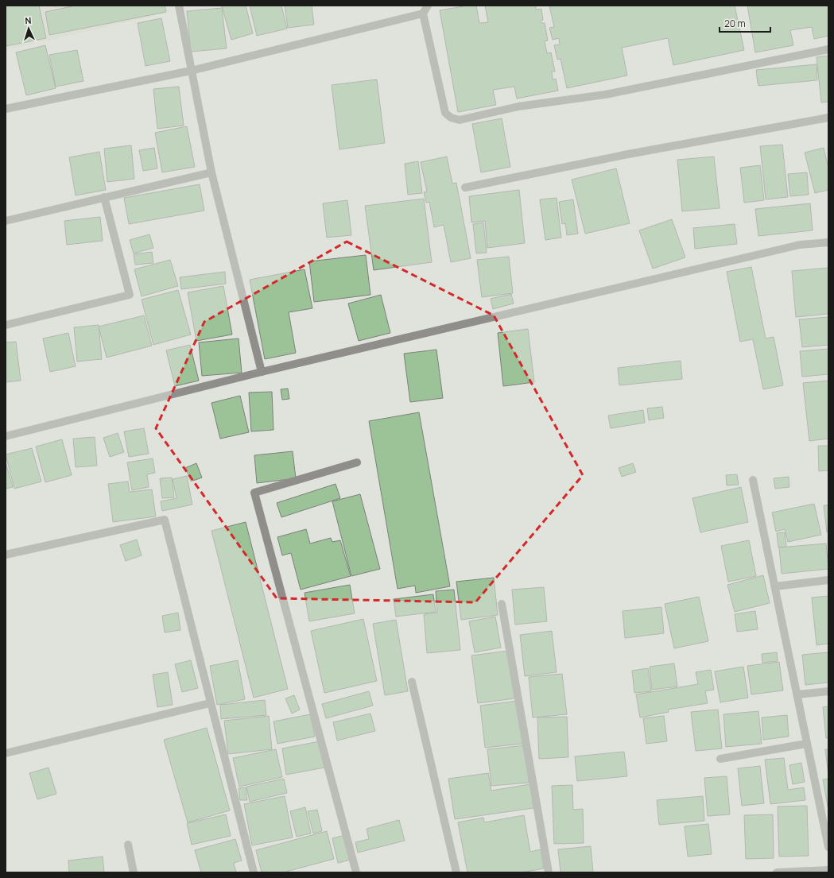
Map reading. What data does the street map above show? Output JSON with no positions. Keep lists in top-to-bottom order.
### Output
{
  "scale_bar": "20 m",
  "north": "top"
}
